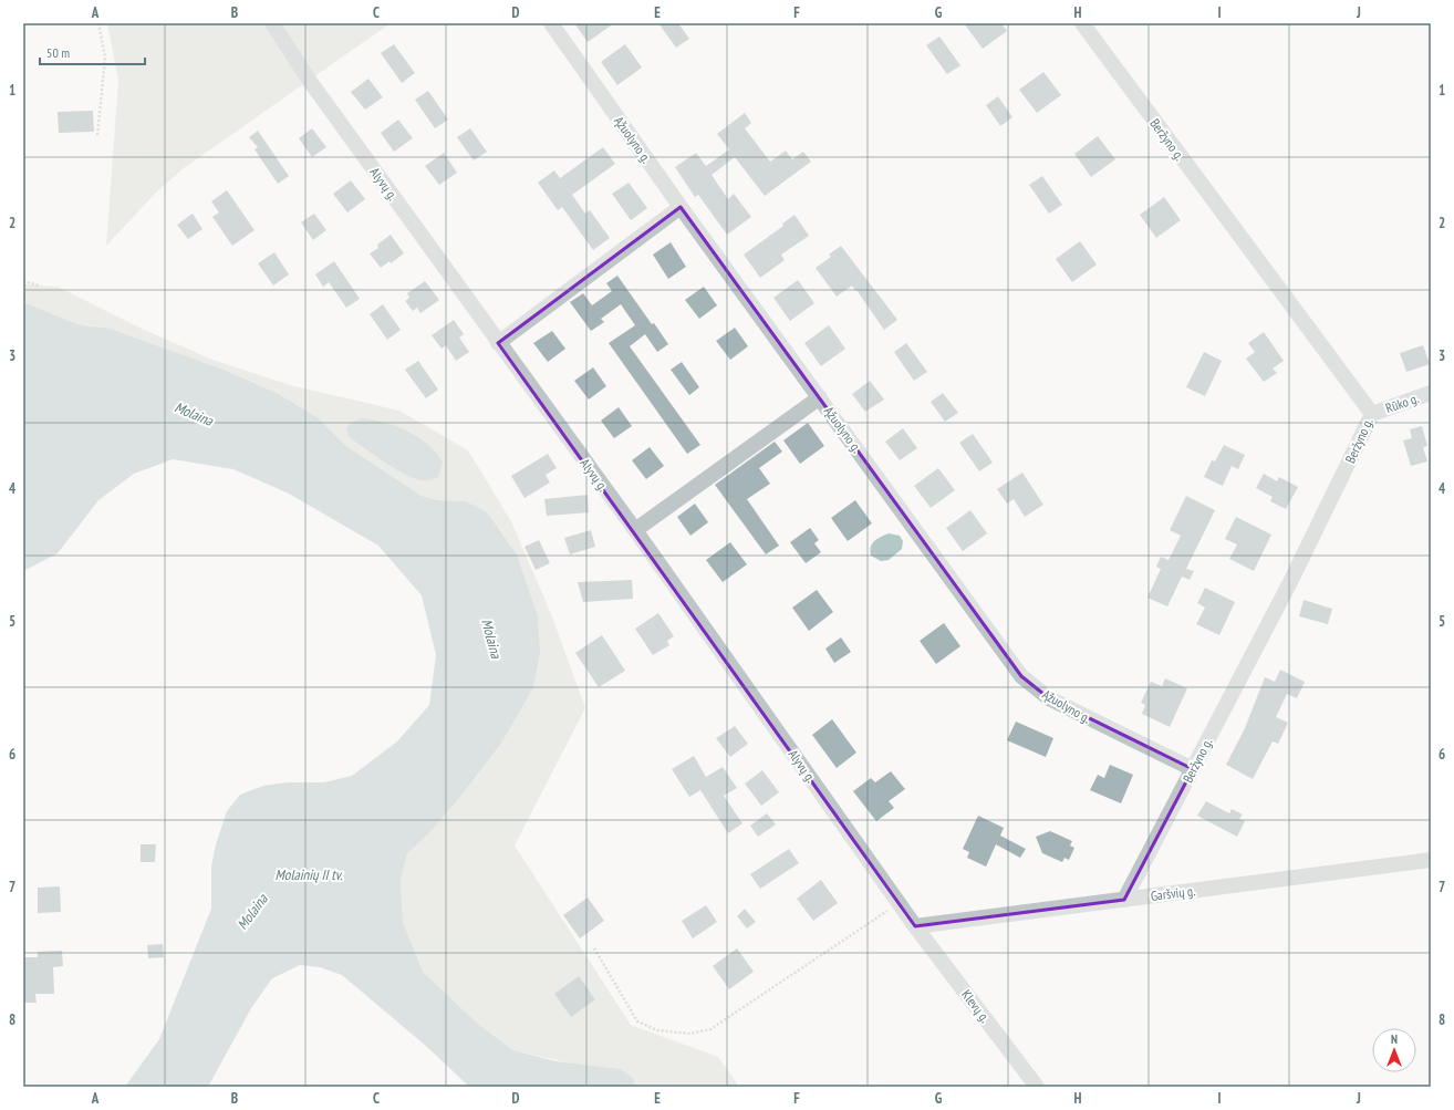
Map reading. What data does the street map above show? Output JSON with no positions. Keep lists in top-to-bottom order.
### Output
{
  "streets": {
    "street": [
      "Ąžuolyno g.",
      "Beržyno g.",
      "Alyvų g.",
      "Rūko g.",
      "Garšvių g.",
      "Klevų g."
    ]
  },
  "crossings": [
    ["Ąžuolyno g.", "Beržyno g."],
    ["Beržyno g.", "Rūko g."],
    ["Beržyno g.", "Garšvių g."],
    ["Alyvų g.", "Garšvių g."],
    ["Alyvų g.", "Klevų g."],
    ["Garšvių g.", "Klevų g."]
  ],
  "water": ["Molaina", "Molainių II tv."],
  "scale_bar": "50 m",
  "north": "top",
  "grid": {
    "columns": [
      "A",
      "B",
      "C",
      "D",
      "E",
      "F",
      "G",
      "H",
      "I",
      "J"
    ],
    "rows": [
      "1",
      "2",
      "3",
      "4",
      "5",
      "6",
      "7",
      "8"
    ]
  }
}
